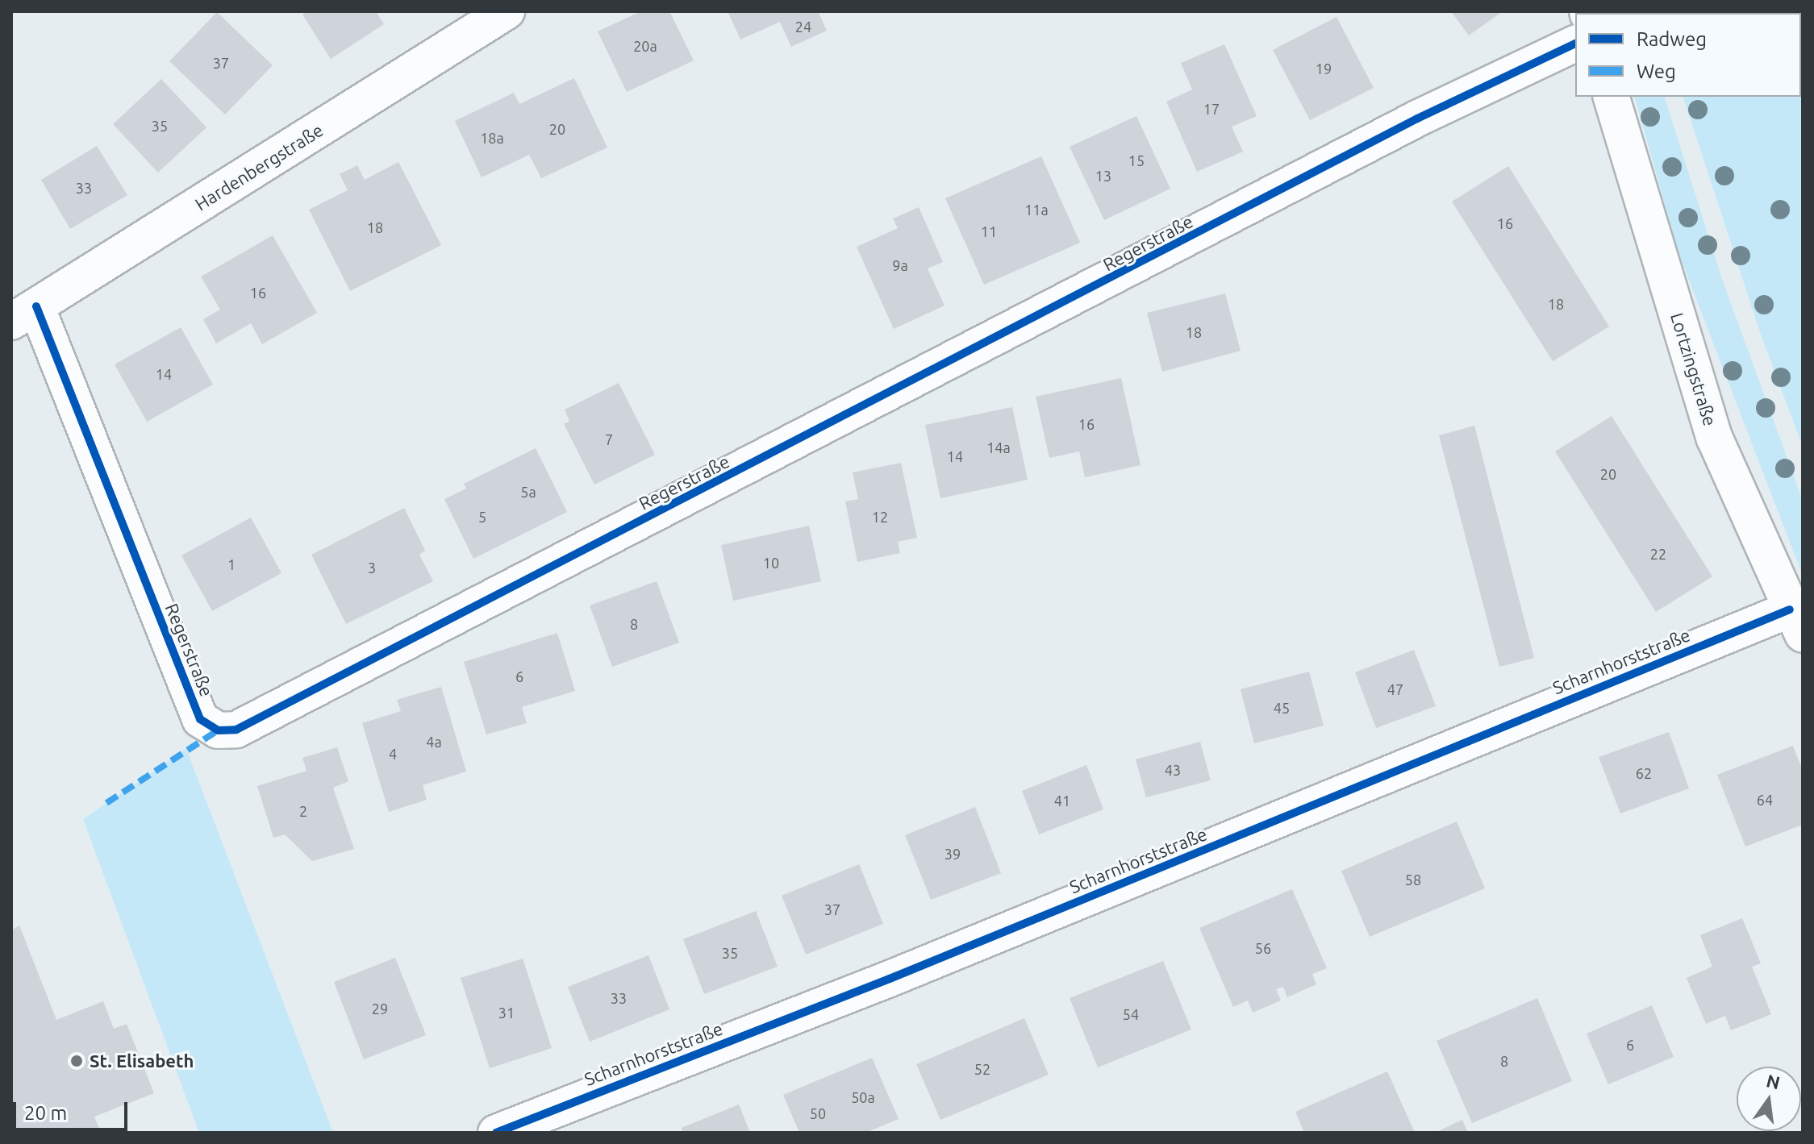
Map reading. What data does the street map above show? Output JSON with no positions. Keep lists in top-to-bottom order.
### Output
{
  "streets": {
    "street": [
      "Hardenbergstraße",
      "Regerstraße",
      "Lortzingstraße",
      "Scharnhorststraße"
    ]
  },
  "crossings": [
    ["Hardenbergstraße", "Regerstraße"],
    ["Lortzingstraße", "Scharnhorststraße"]
  ],
  "places": ["St. Elisabeth"],
  "house_numbers": [
    "24",
    "20a",
    "37",
    "19",
    "17",
    "35",
    "20",
    "18a",
    "15",
    "13",
    "33",
    "11a",
    "16",
    "18",
    "11",
    "9a",
    "16",
    "18",
    "18",
    "14",
    "16",
    "7",
    "14a",
    "14",
    "20",
    "5a",
    "5",
    "12",
    "22",
    "10",
    "1",
    "3",
    "8",
    "6",
    "47",
    "45",
    "4a",
    "4",
    "43",
    "62",
    "64",
    "41",
    "2",
    "39",
    "58",
    "37",
    "56",
    "35",
    "33",
    "29",
    "31",
    "54",
    "6",
    "8",
    "52",
    "50a",
    "50"
  ],
  "legend": ["Radweg", "Weg"],
  "scale_bar": "20 m",
  "north": "top"
}
